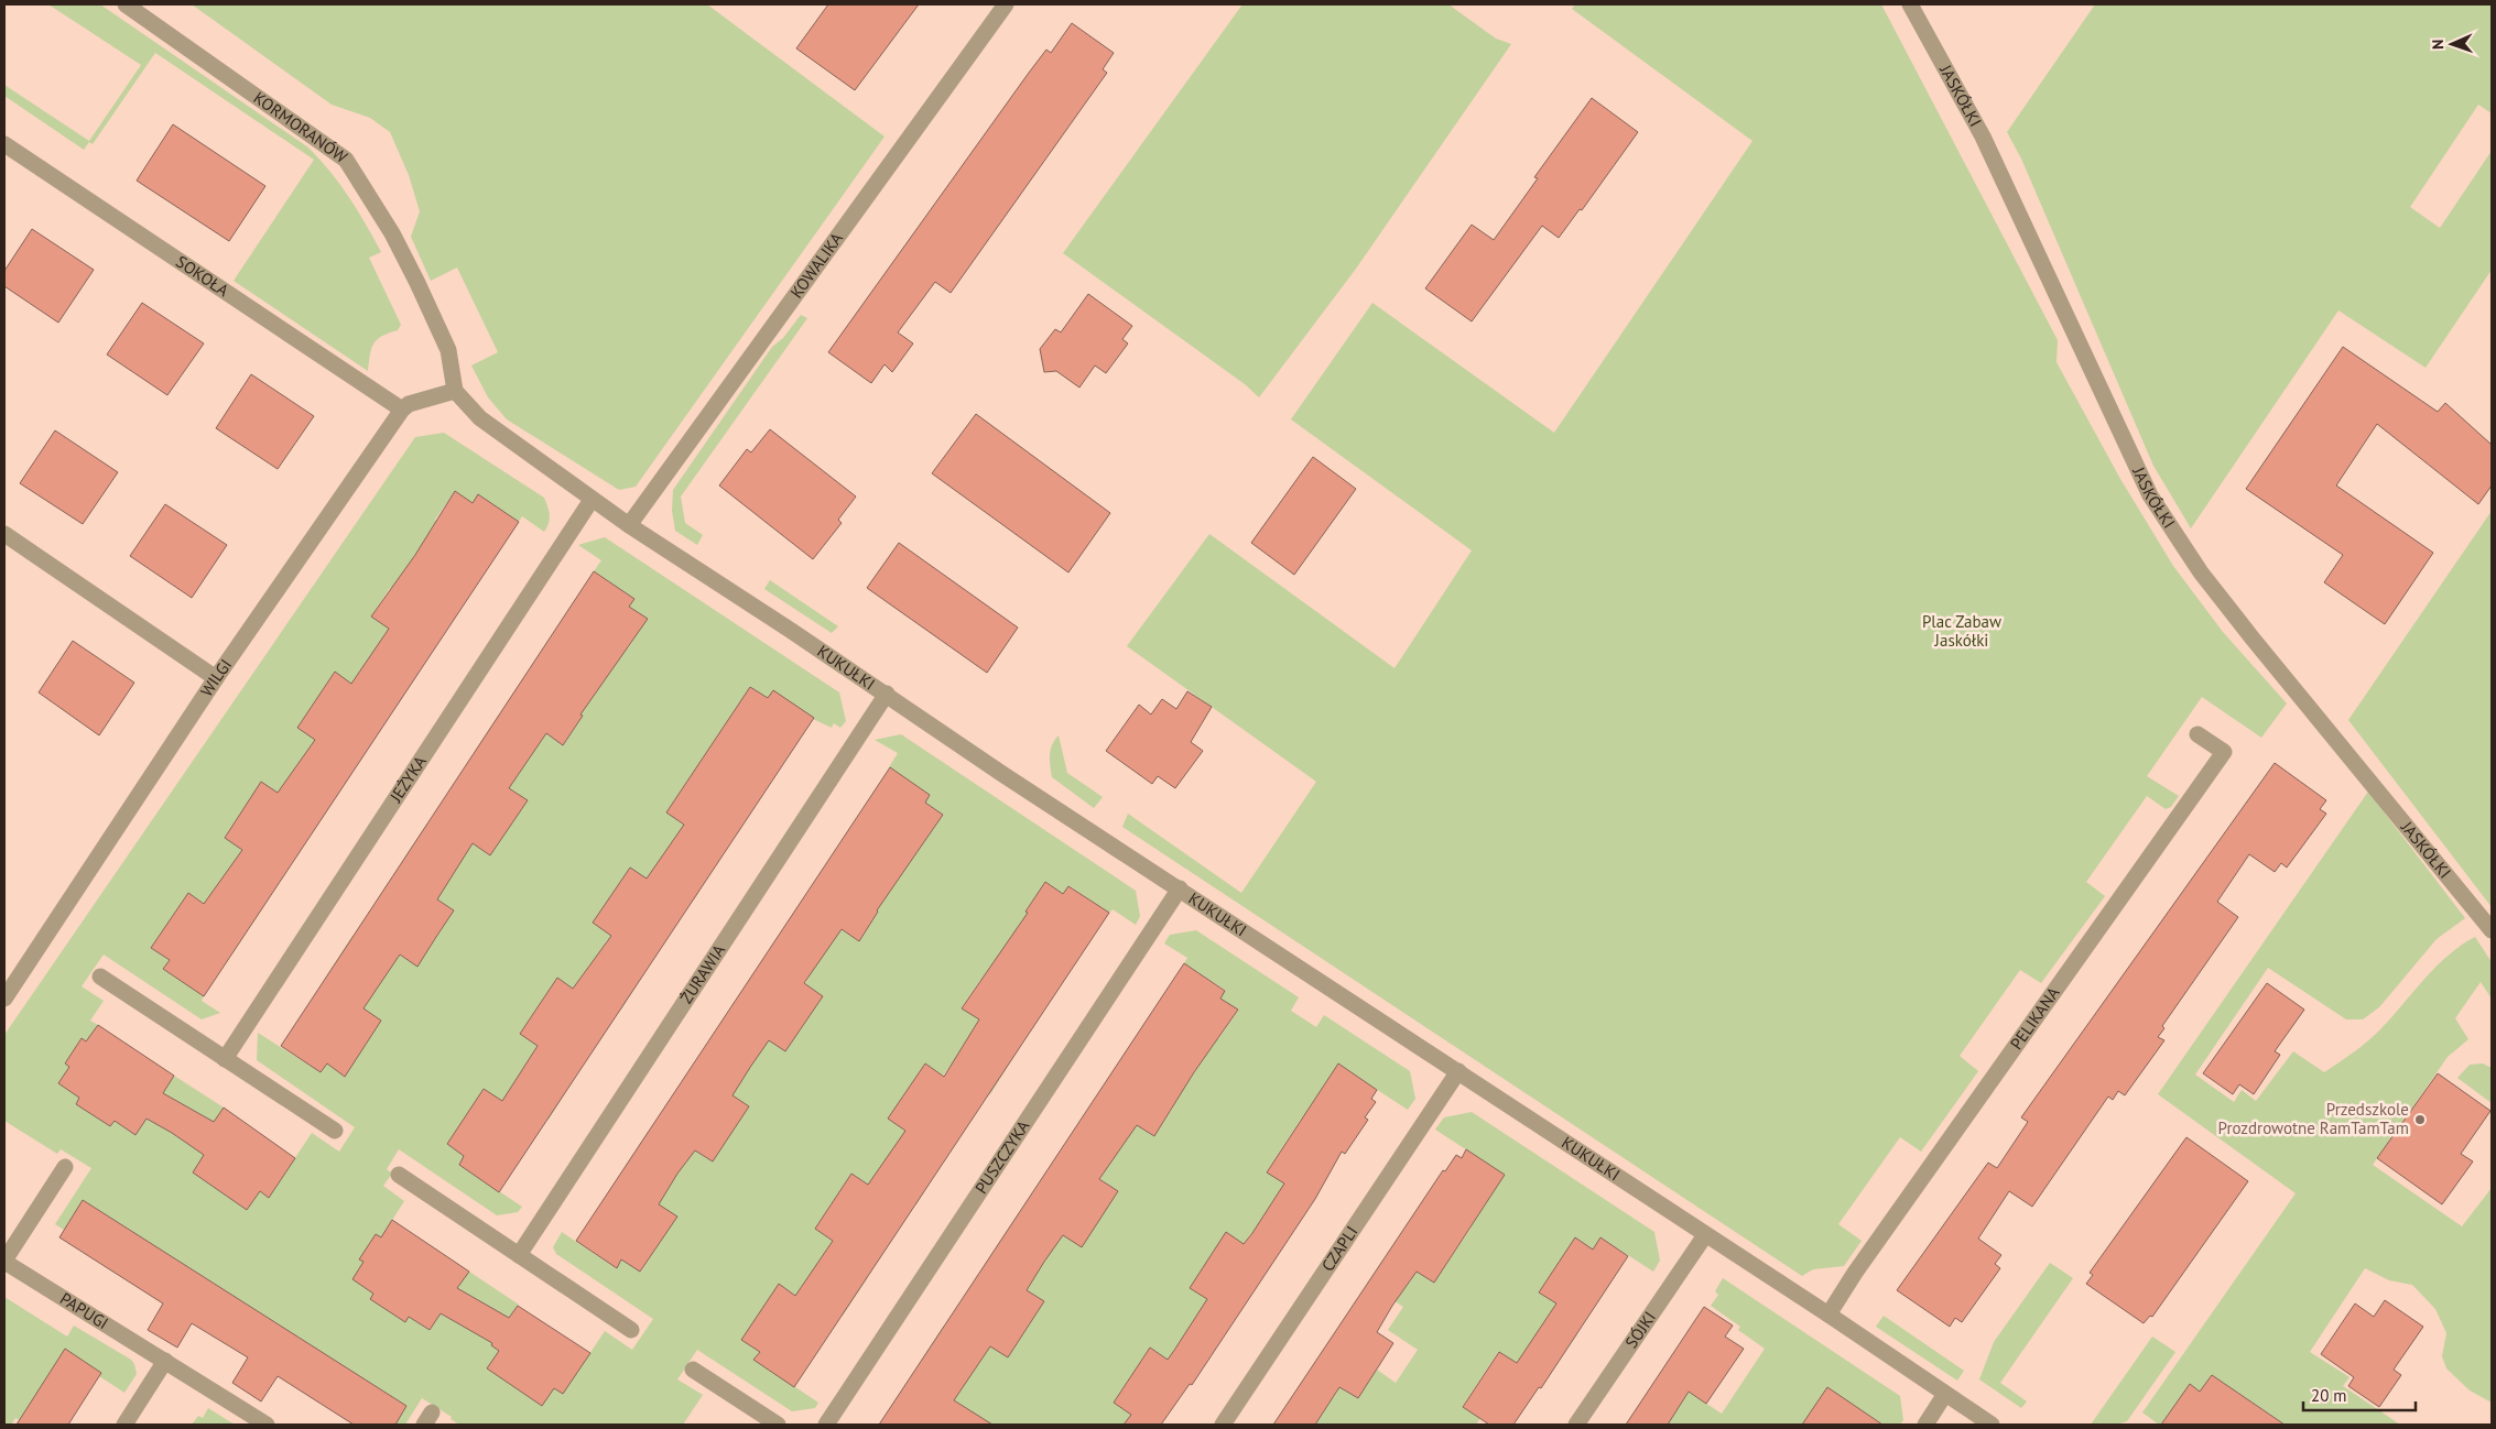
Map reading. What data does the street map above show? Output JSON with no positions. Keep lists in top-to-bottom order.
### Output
{
  "streets": {
    "street": [
      "JASKÓŁKI",
      "KORMORANÓW",
      "KOWALIKA",
      "SOKOŁA",
      "KUKUŁKI",
      "WILGI",
      "JEŻYKA",
      "ŻURAWIA",
      "PELIKANA",
      "PUSZCZYKA",
      "CZAPLI",
      "PAPUGI",
      "SÓJKI"
    ]
  },
  "crossings": [
    ["KORMORANÓW", "KUKUŁKI"],
    ["KOWALIKA", "KUKUŁKI"],
    ["SOKOŁA", "WILGI"],
    ["KUKUŁKI", "JEŻYKA"],
    ["KUKUŁKI", "ŻURAWIA"],
    ["KUKUŁKI", "PELIKANA"],
    ["KUKUŁKI", "PUSZCZYKA"],
    ["KUKUŁKI", "CZAPLI"],
    ["KUKUŁKI", "SÓJKI"]
  ],
  "parks": ["Plac Zabaw Jaskółki"],
  "places": ["Przedszkole Prozdrowotne RamTamTam"],
  "scale_bar": "20 m",
  "north": "left"
}
